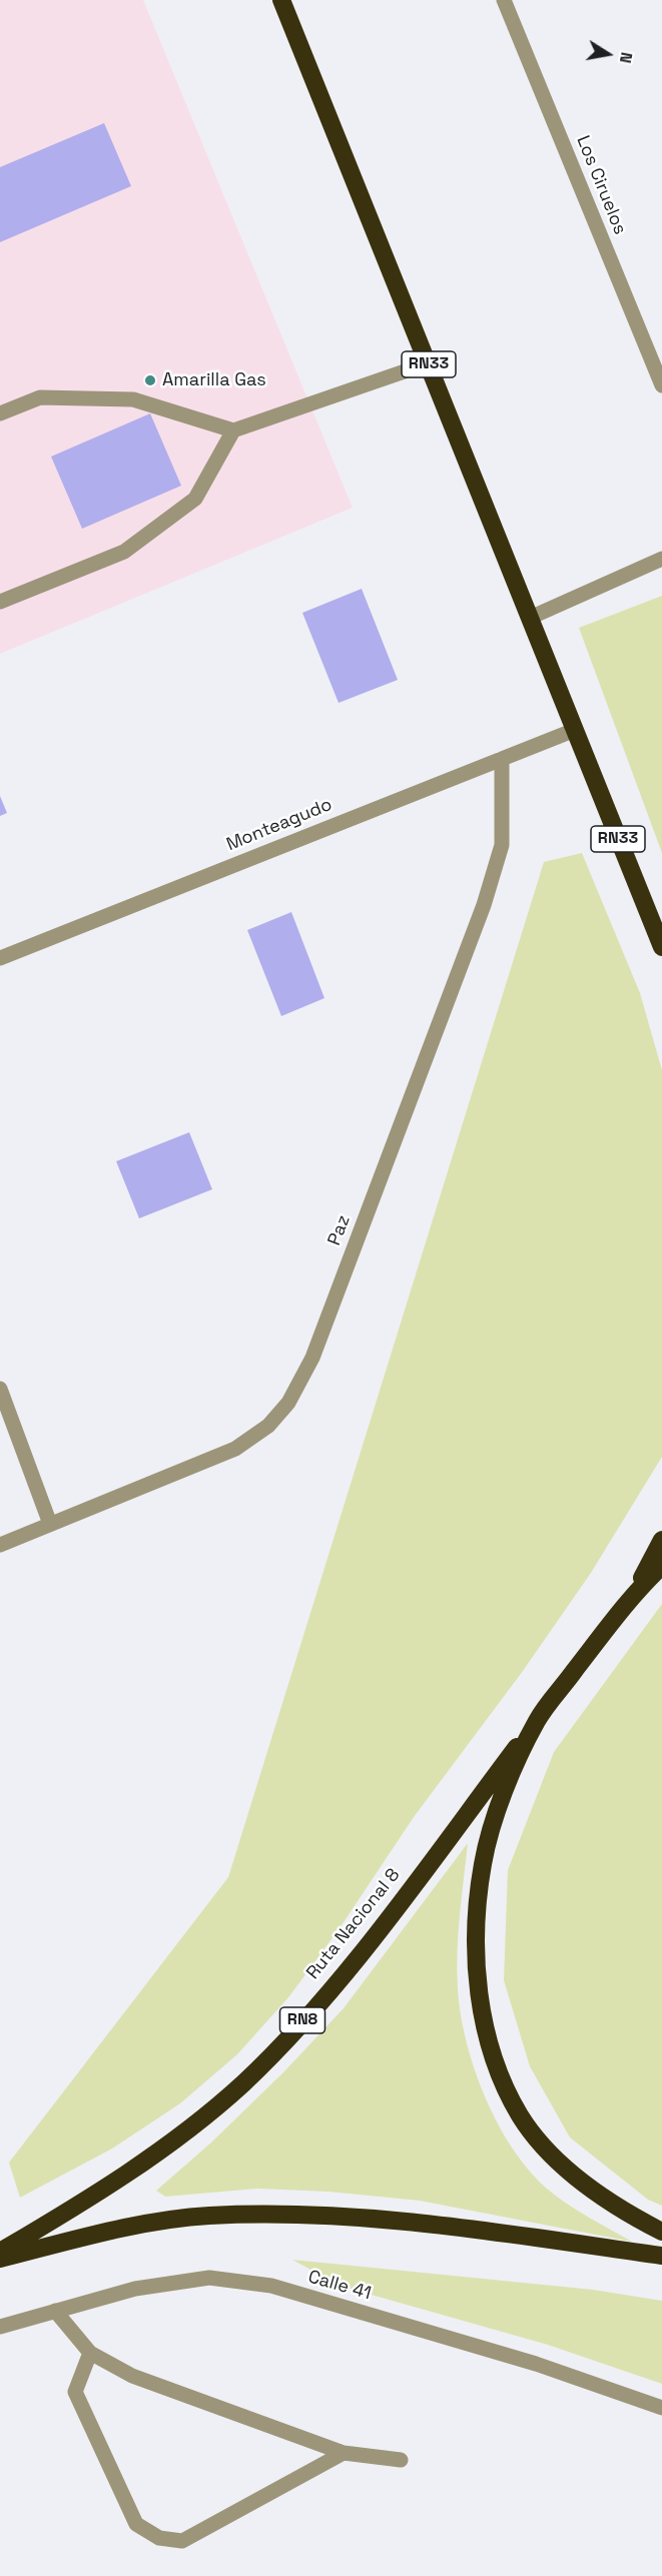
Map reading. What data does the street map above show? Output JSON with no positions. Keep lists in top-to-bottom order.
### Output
{
  "streets": {
    "highway": ["RN33", "Ruta Nacional 8", "RN8"],
    "street": [
      "Los Ciruelos",
      "Monteagudo",
      "Paz",
      "Calle 41"
    ]
  },
  "crossings": [
    ["RN33", "Monteagudo"],
    ["Monteagudo", "Paz"],
    ["Ruta Nacional 8", "RN8"]
  ],
  "places": ["Amarilla Gas"],
  "north": "right"
}
